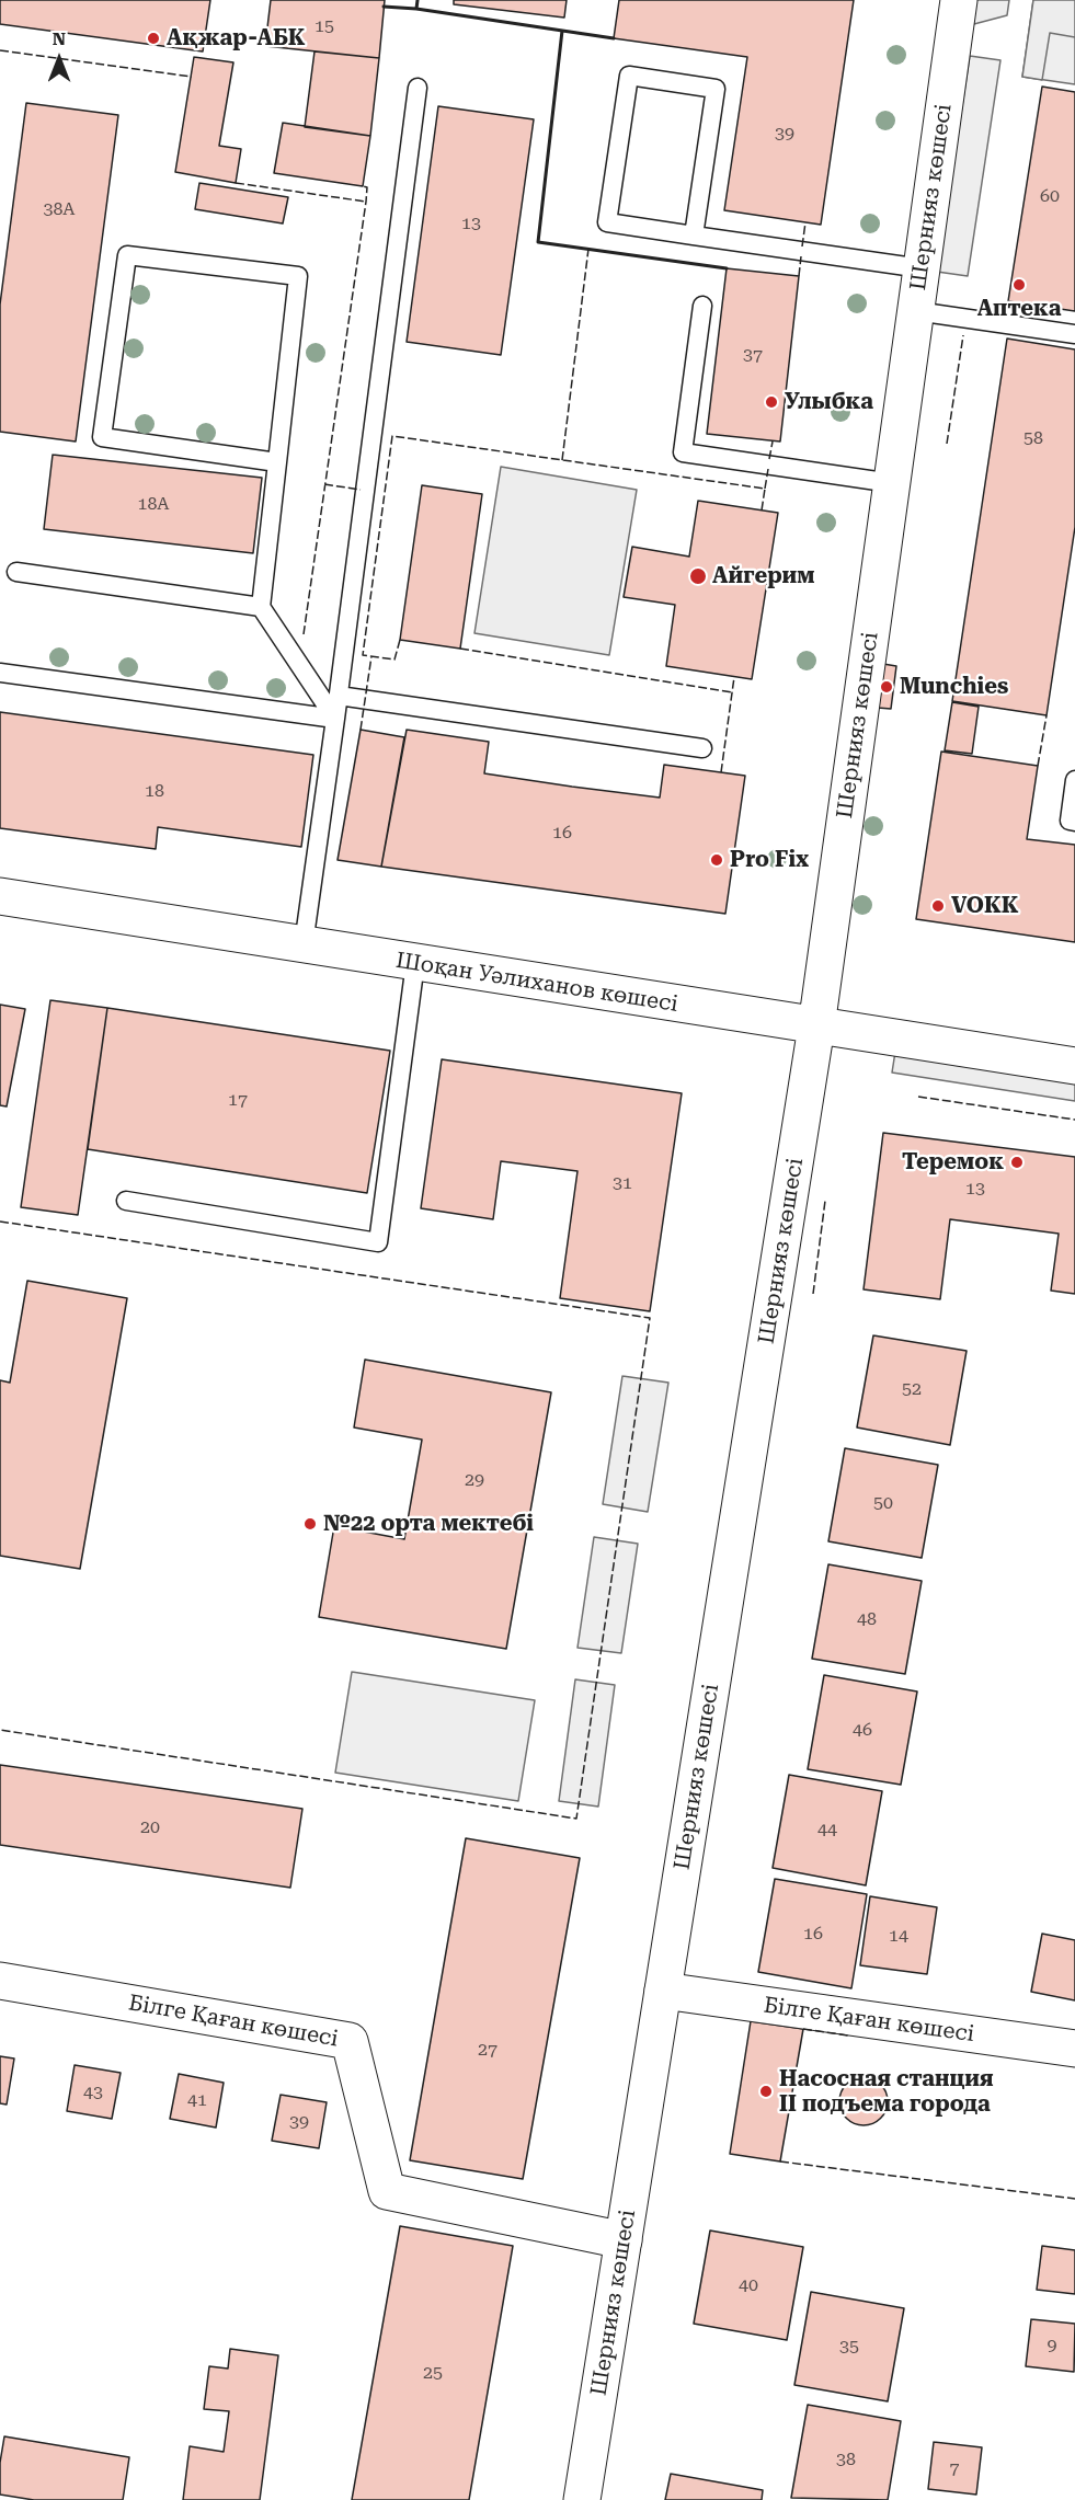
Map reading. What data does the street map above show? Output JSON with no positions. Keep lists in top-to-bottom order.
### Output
{
  "streets": {
    "street": ["Шернияз көшесі", "Шоқан Уәлиханов көшесі", "Білге Қаған көшесі"]
  },
  "crossings": [
    ["Шернияз көшесі", "Шоқан Уәлиханов көшесі"],
    ["Шернияз көшесі", "Білге Қаған көшесі"]
  ],
  "places": [
    "Ақжар-АБК",
    "Аптека",
    "Улыбка",
    "Айгерим",
    "Munchies",
    "Pro Fix",
    "VOKK",
    "Теремок",
    "№22 орта мектебі",
    "Насосная станция II подъема города"
  ],
  "house_numbers": [
    "15",
    "39",
    "60",
    "38А",
    "13",
    "37",
    "58",
    "18А",
    "18",
    "16",
    "17",
    "31",
    "13",
    "52",
    "29",
    "50",
    "48",
    "46",
    "20",
    "44",
    "16",
    "14",
    "27",
    "43",
    "41",
    "39",
    "40",
    "9",
    "35",
    "25",
    "38",
    "7"
  ],
  "north": "top"
}
